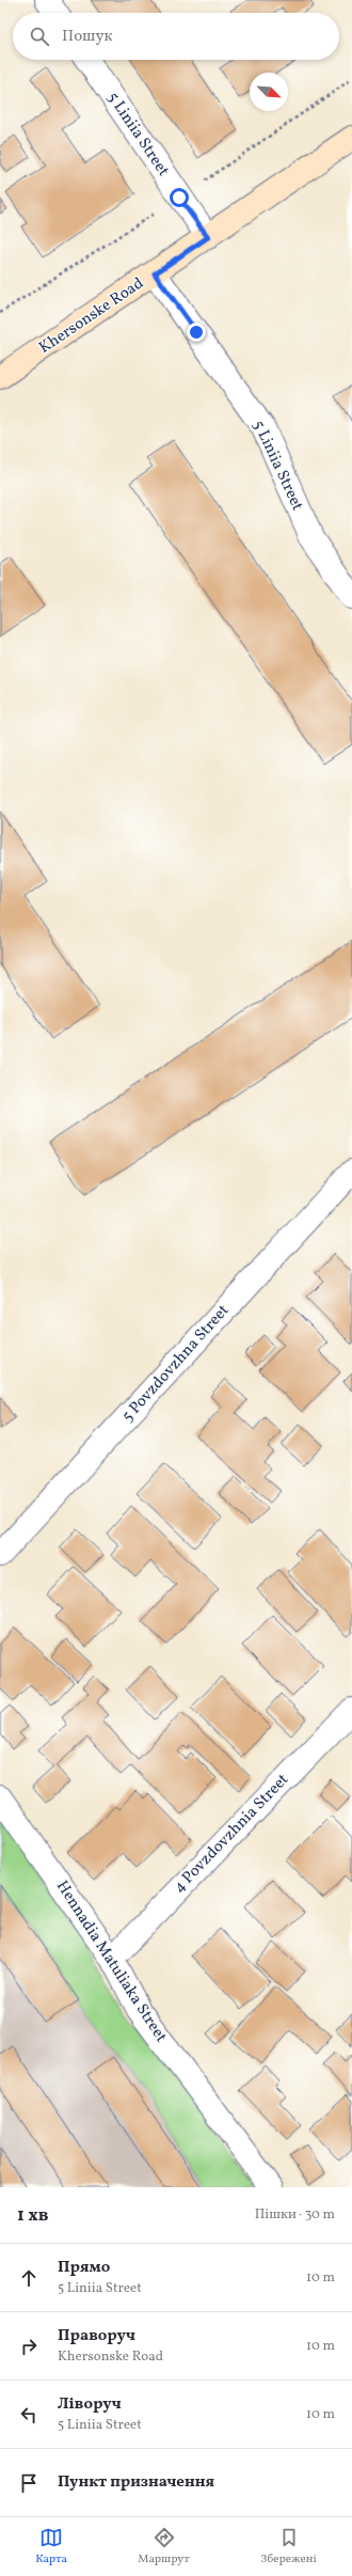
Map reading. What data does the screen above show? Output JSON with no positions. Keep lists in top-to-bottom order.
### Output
{
  "streets": {
    "main road": ["Khersonske Road"],
    "street": [
      "5 Liniia Street",
      "5 Povzdovzhna Street",
      "4 Povzdovzhnia Street",
      "Hennadia Matuliaka Street"
    ]
  },
  "crossings": [
    ["5 Liniia Street", "Khersonske Road"],
    ["4 Povzdovzhnia Street", "Hennadia Matuliaka Street"]
  ],
  "north": "bottom right",
  "page": {
    "search": "Пошук",
    "heading": ["1 хв", "Пішки · 30 m"],
    "list": [
      ["Прямо", "5 Liniia Street", "10 m"],
      ["Праворуч", "Khersonske Road", "10 m"],
      ["Ліворуч", "5 Liniia Street", "10 m"],
      "Пункт призначення"
    ],
    "nav": ["Карта", "Маршрут", "Збережені"]
  }
}
